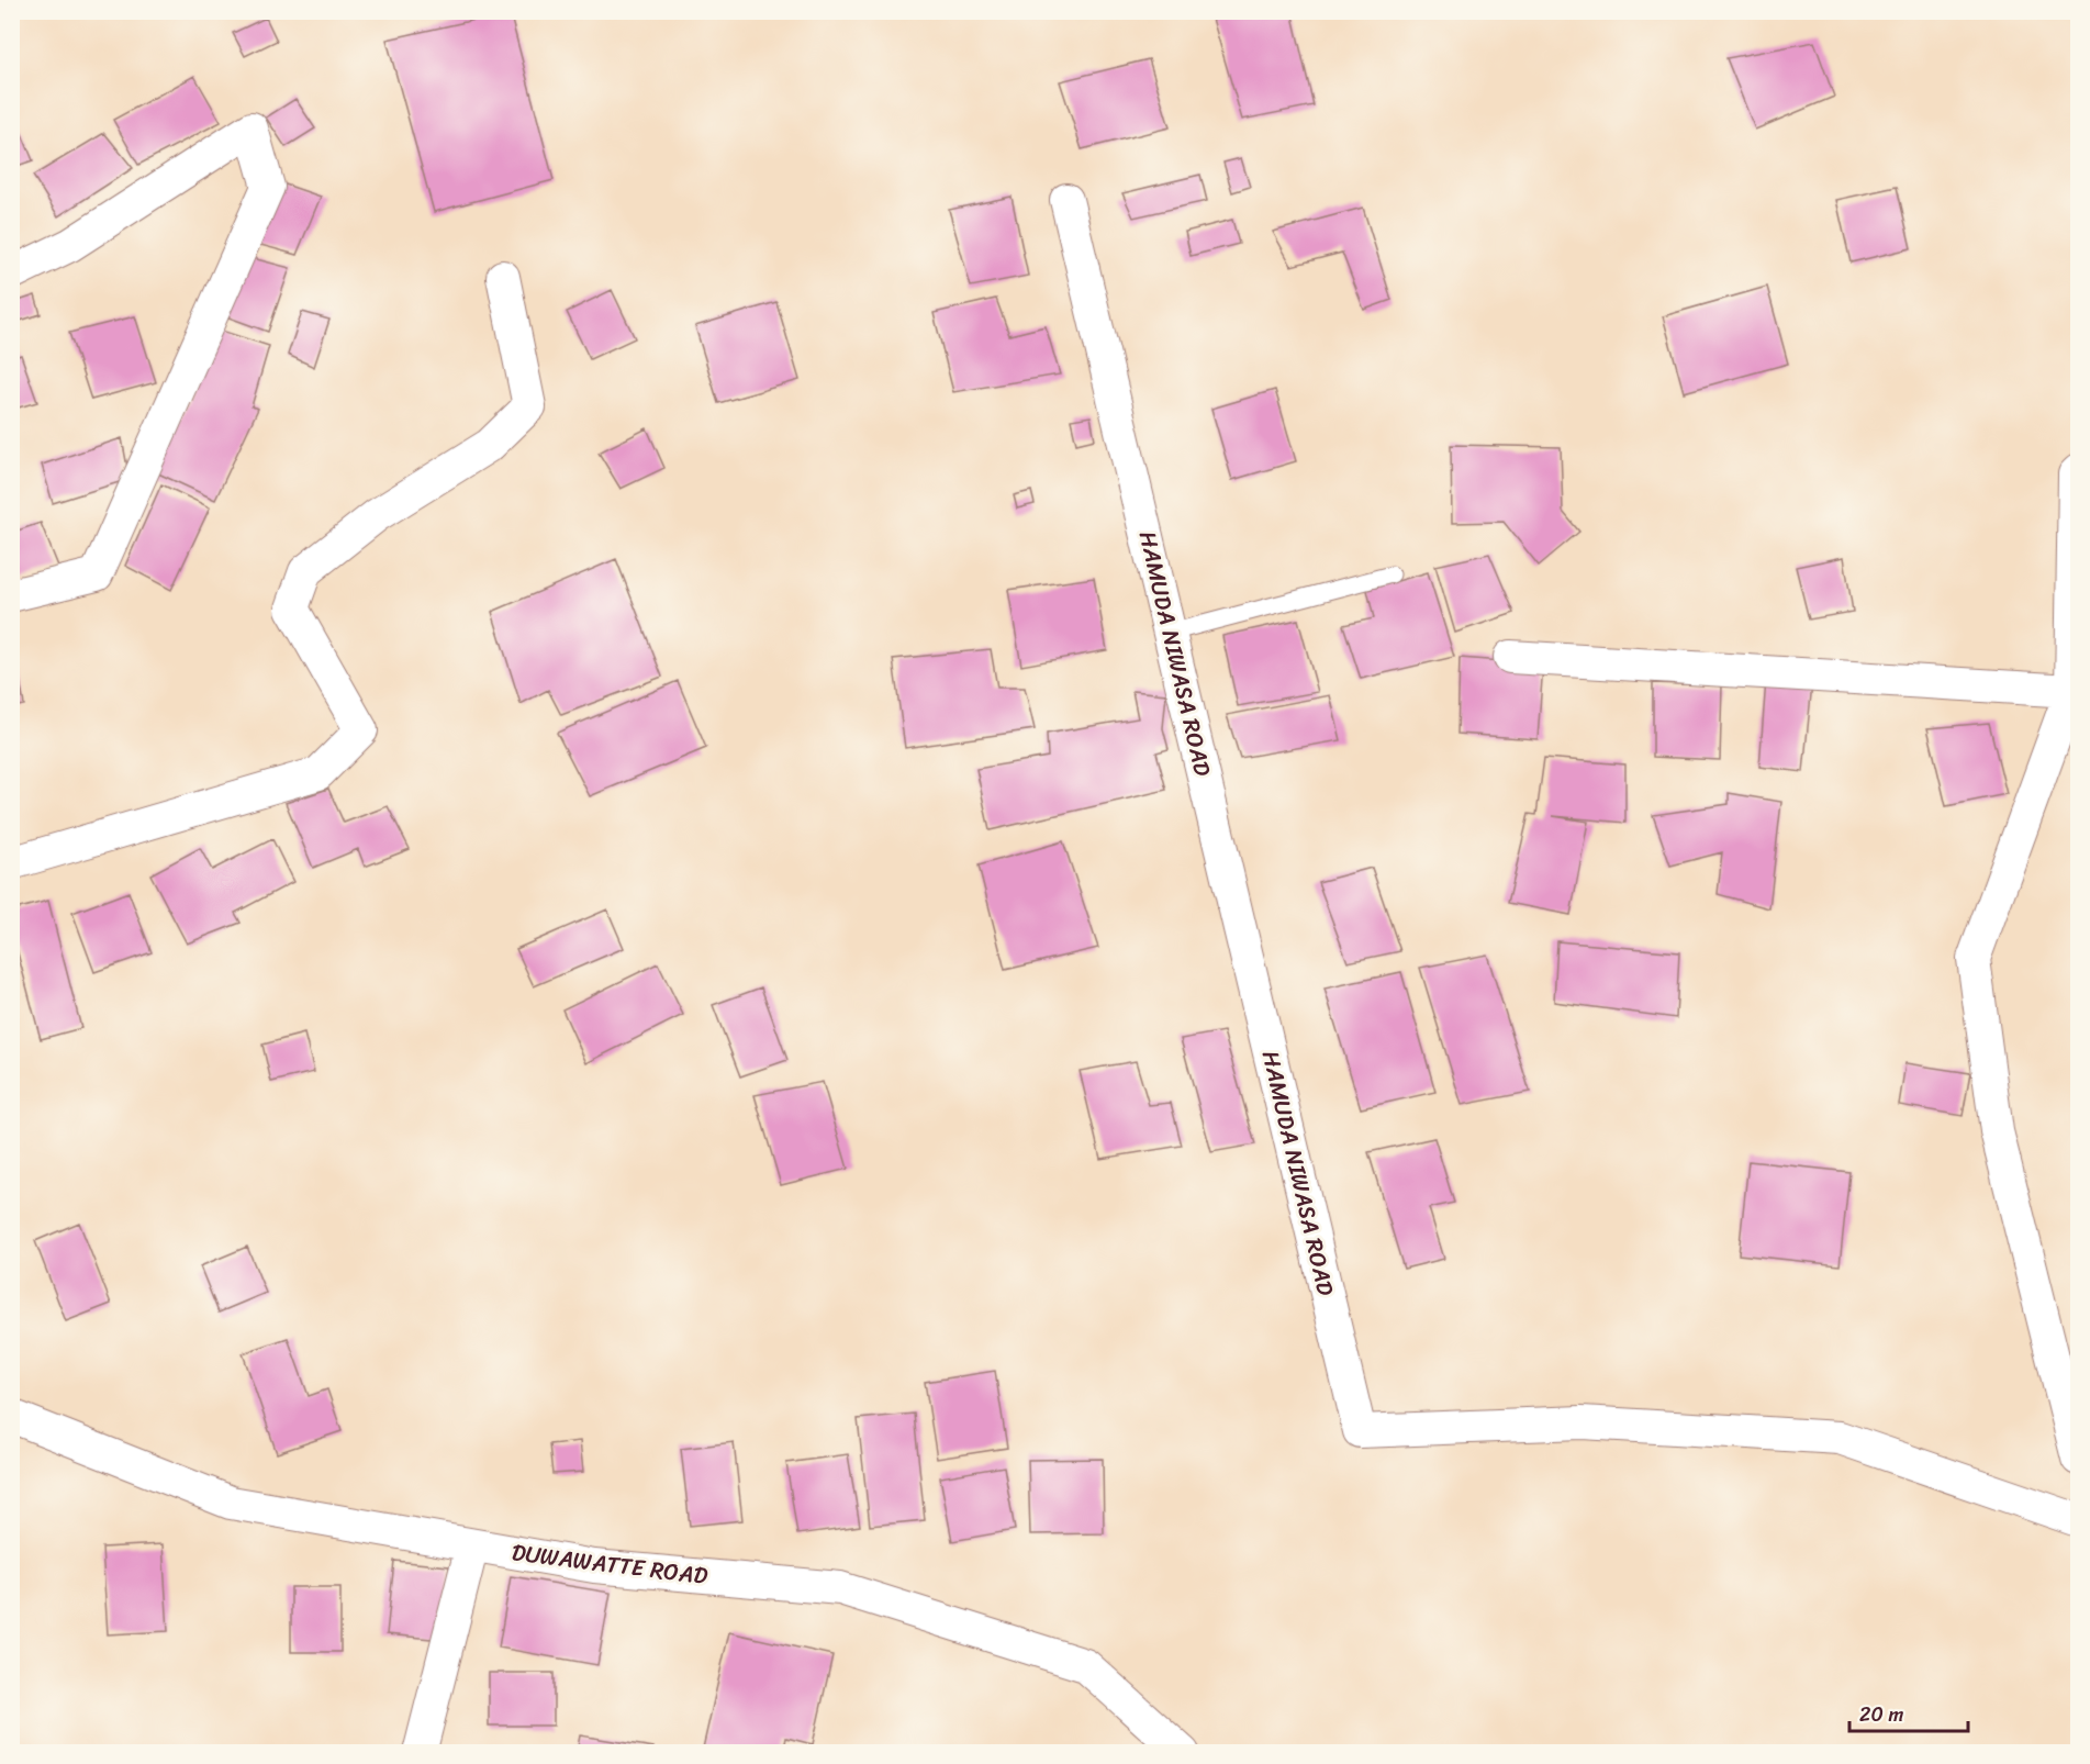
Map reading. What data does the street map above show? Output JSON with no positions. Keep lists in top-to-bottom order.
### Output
{
  "streets": {
    "street": ["HAMUDA NIWASA ROAD", "DUWAWATTE ROAD"]
  },
  "scale_bar": "20 m"
}
